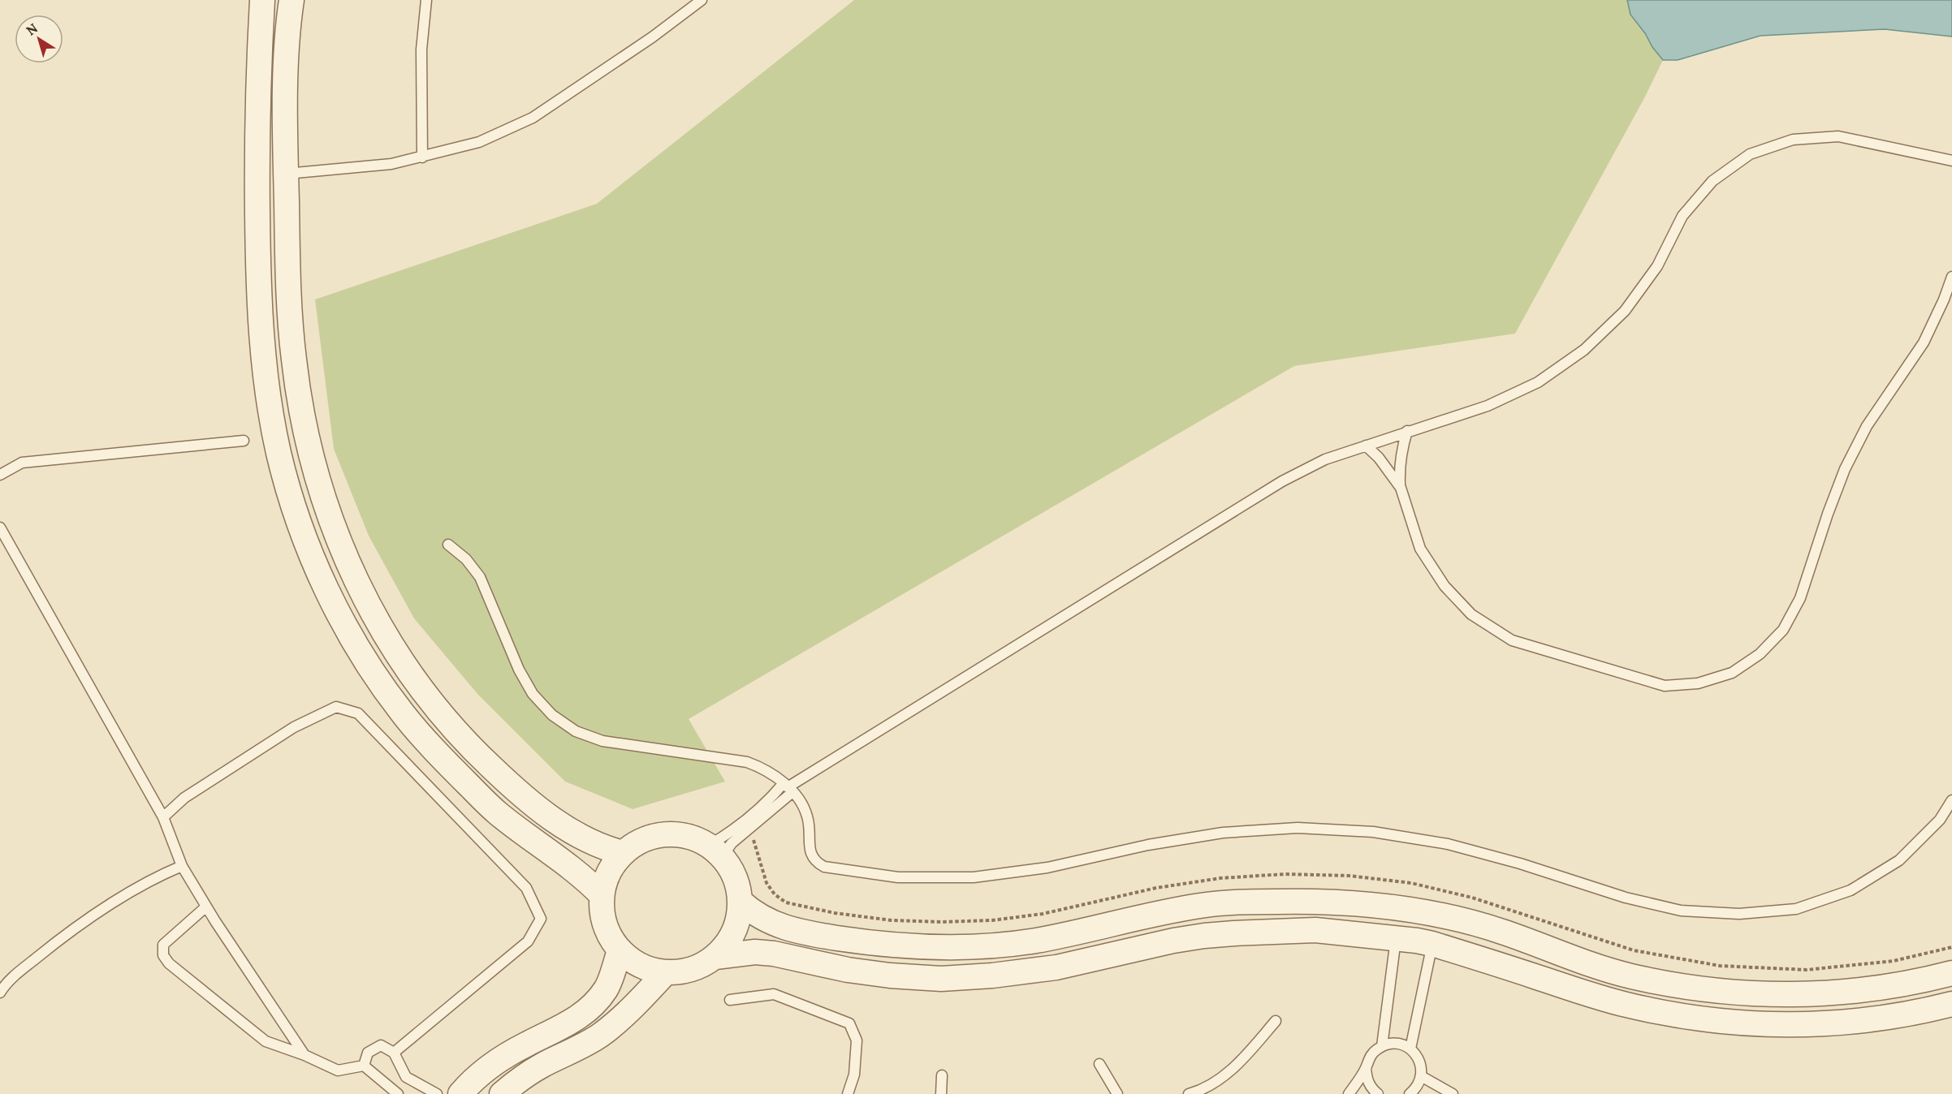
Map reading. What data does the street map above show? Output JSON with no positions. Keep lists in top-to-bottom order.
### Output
{
  "north": "top left"
}
